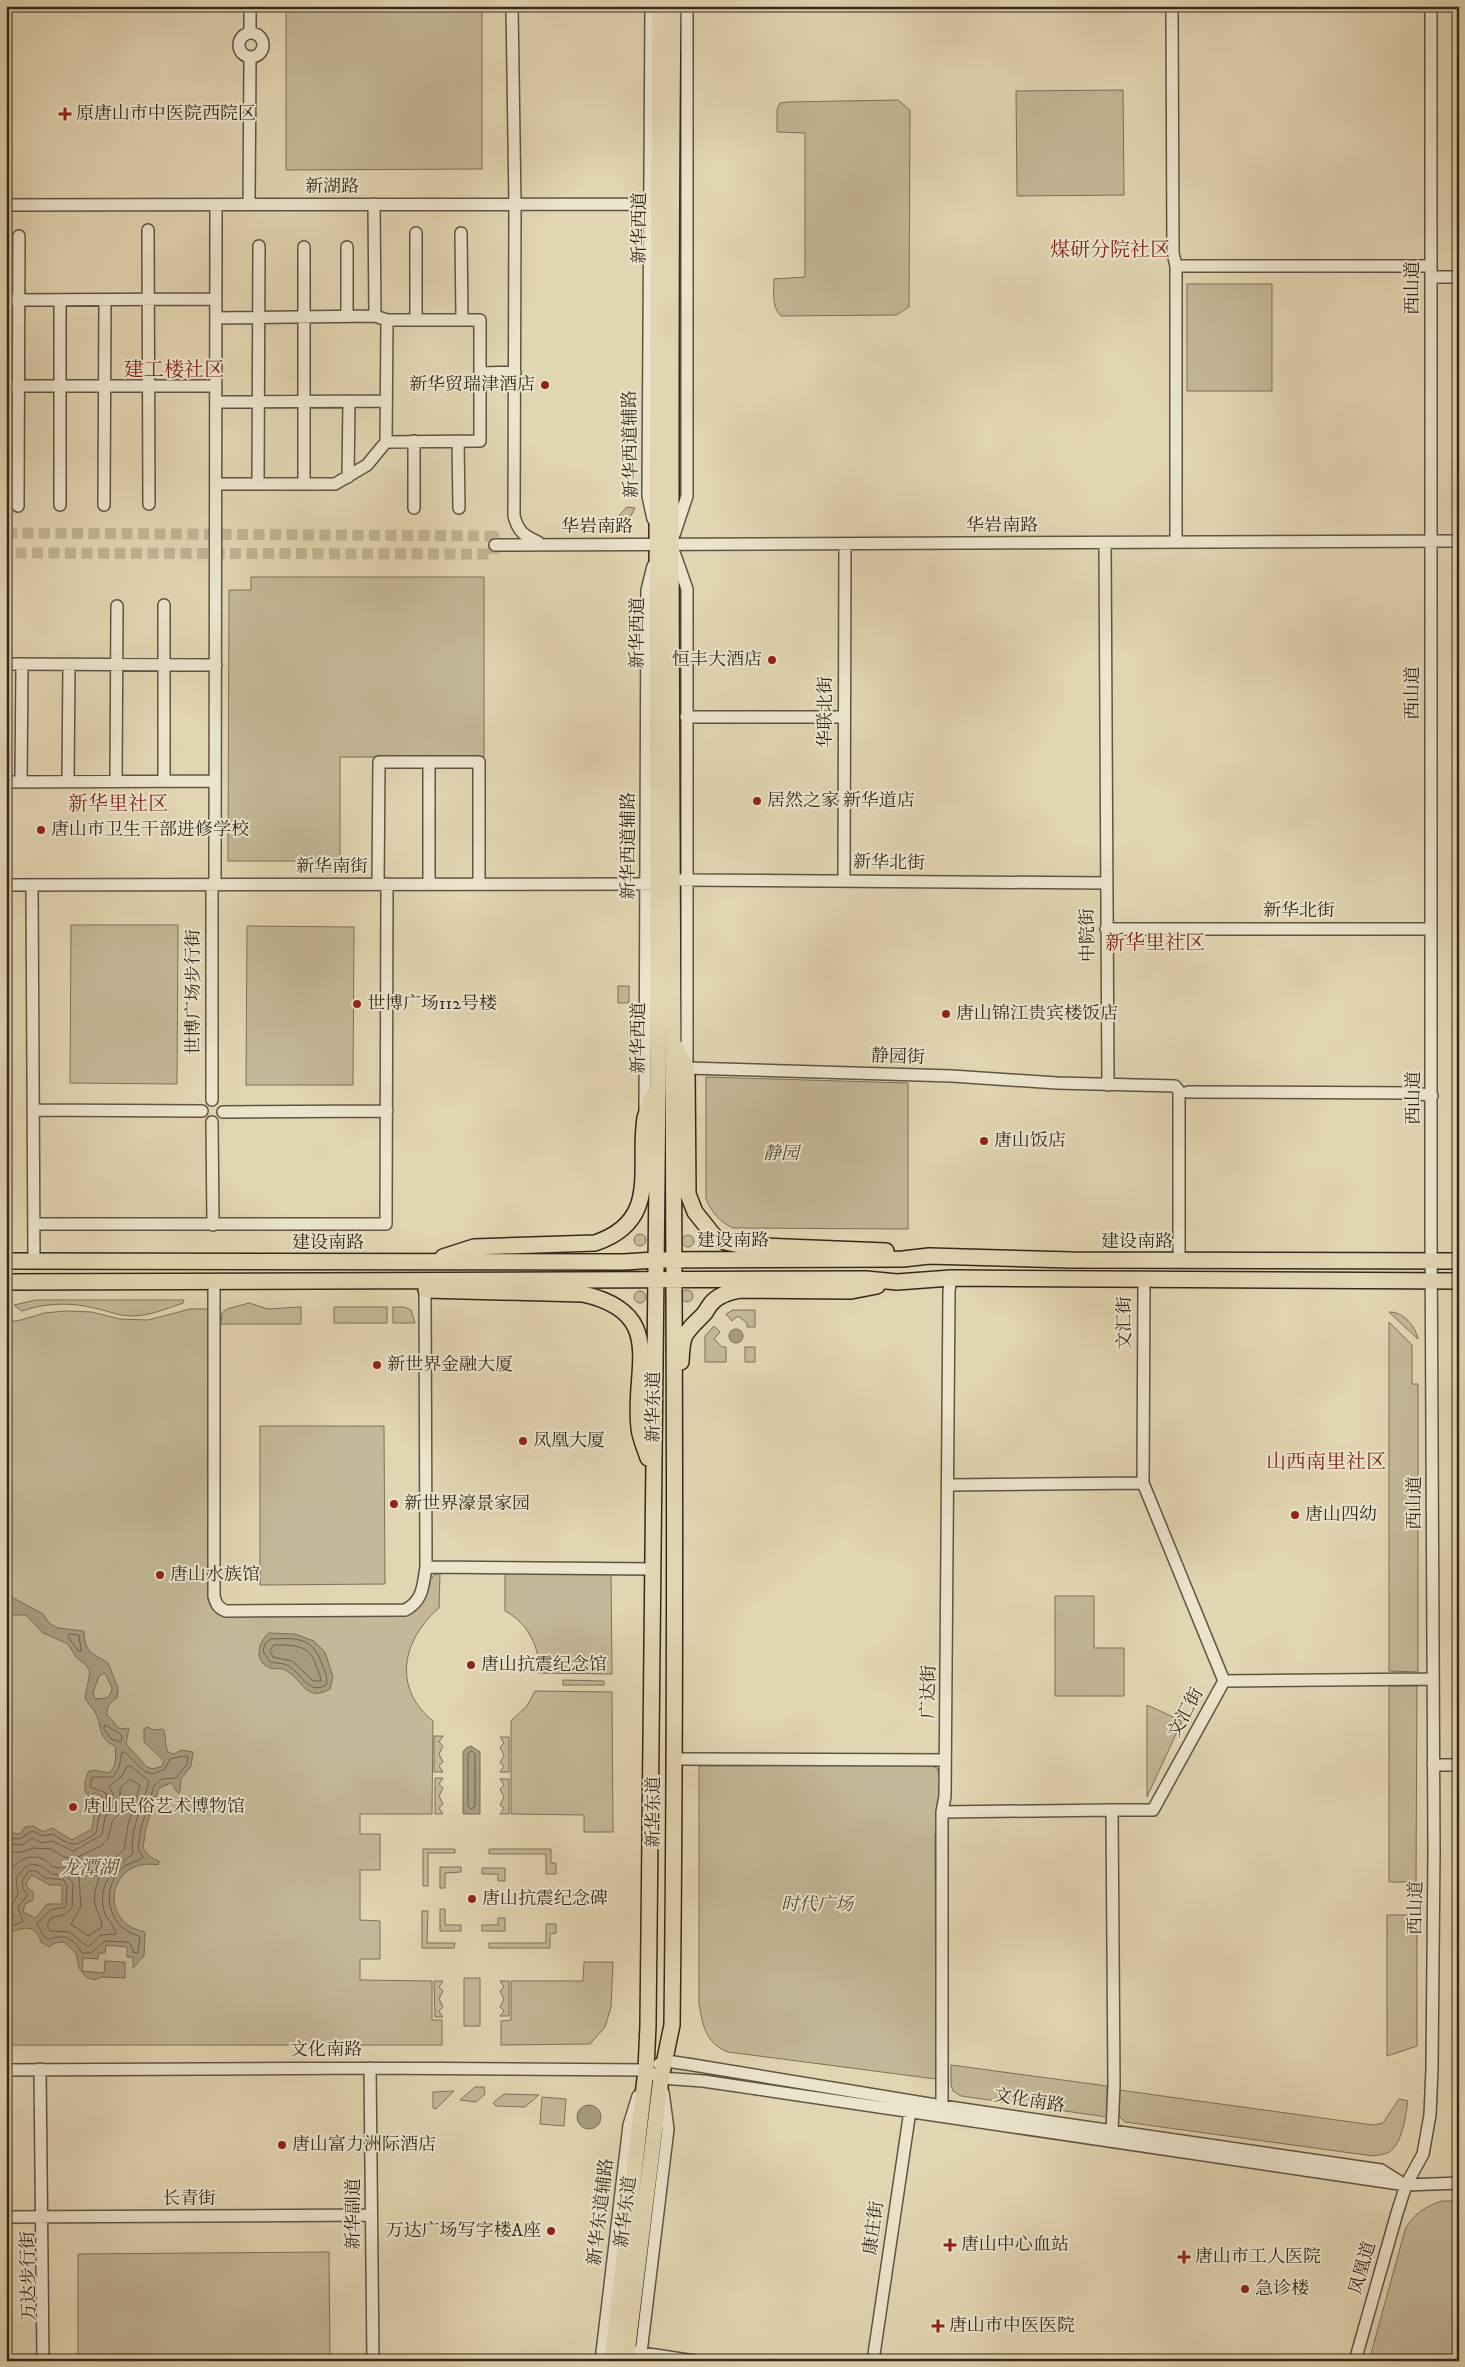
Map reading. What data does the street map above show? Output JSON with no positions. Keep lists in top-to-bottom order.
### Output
{
  "streets": {
    "main road": ["新华西道", "建设南路", "新华东道"],
    "street": [
      "新湖路",
      "西山道",
      "新华西道辅路",
      "华岩南路",
      "华联北街",
      "新华北街",
      "新华南街",
      "中院街",
      "世博广场步行街",
      "静园街",
      "文汇街",
      "广达街",
      "文化南路",
      "长青街",
      "新华东道辅路",
      "新华副道",
      "康庄街",
      "凤凰道",
      "万达步行街"
    ]
  },
  "crossings": [
    ["新湖路", "新华西道"],
    ["新湖路", "世博广场步行街"],
    ["新华西道", "新华西道辅路"],
    ["新华西道", "华岩南路"],
    ["新华西道", "新华北街"],
    ["新华西道", "新华南街"],
    ["新华西道", "建设南路"],
    ["新华西道", "新华东道"],
    ["西山道", "华岩南路"],
    ["西山道", "新华北街"],
    ["西山道", "建设南路"],
    ["西山道", "文化南路"],
    ["西山道", "凤凰道"],
    ["新华西道辅路", "新华南街"],
    ["华岩南路", "华联北街"],
    ["华岩南路", "中院街"],
    ["华联北街", "新华北街"],
    ["新华北街", "中院街"],
    ["新华南街", "世博广场步行街"],
    ["中院街", "静园街"],
    ["建设南路", "文汇街"],
    ["建设南路", "新华东道"],
    ["建设南路", "广达街"],
    ["新华东道", "文化南路"],
    ["新华东道", "新华东道辅路"],
    ["广达街", "文化南路"],
    ["文化南路", "新华东道辅路"],
    ["文化南路", "新华副道"],
    ["文化南路", "康庄街"],
    ["文化南路", "凤凰道"],
    ["长青街", "新华副道"],
    ["长青街", "万达步行街"]
  ],
  "districts": [
    "煤研分院社区",
    "建工楼社区",
    "新华里社区",
    "新华里社区",
    "山西南里社区"
  ],
  "water": ["龙潭湖"],
  "parks": ["静园", "时代广场"],
  "places": {
    "health": [
      "原唐山市中医院西院区",
      "唐山中心血站",
      "唐山市工人医院",
      "唐山市中医医院"
    ],
    "other": [
      "新华贸瑞津酒店",
      "恒丰大酒店",
      "居然之家 新华道店",
      "唐山市卫生干部进修学校",
      "世博广场112号楼",
      "唐山锦江贵宾楼饭店",
      "唐山饭店",
      "新世界金融大厦",
      "凤凰大厦",
      "新世界濠景家园",
      "唐山四幼",
      "唐山水族馆",
      "唐山抗震纪念馆",
      "唐山民俗艺术博物馆",
      "唐山抗震纪念碑",
      "唐山富力洲际酒店",
      "万达广场写字楼A座",
      "急诊楼"
    ]
  }
}
